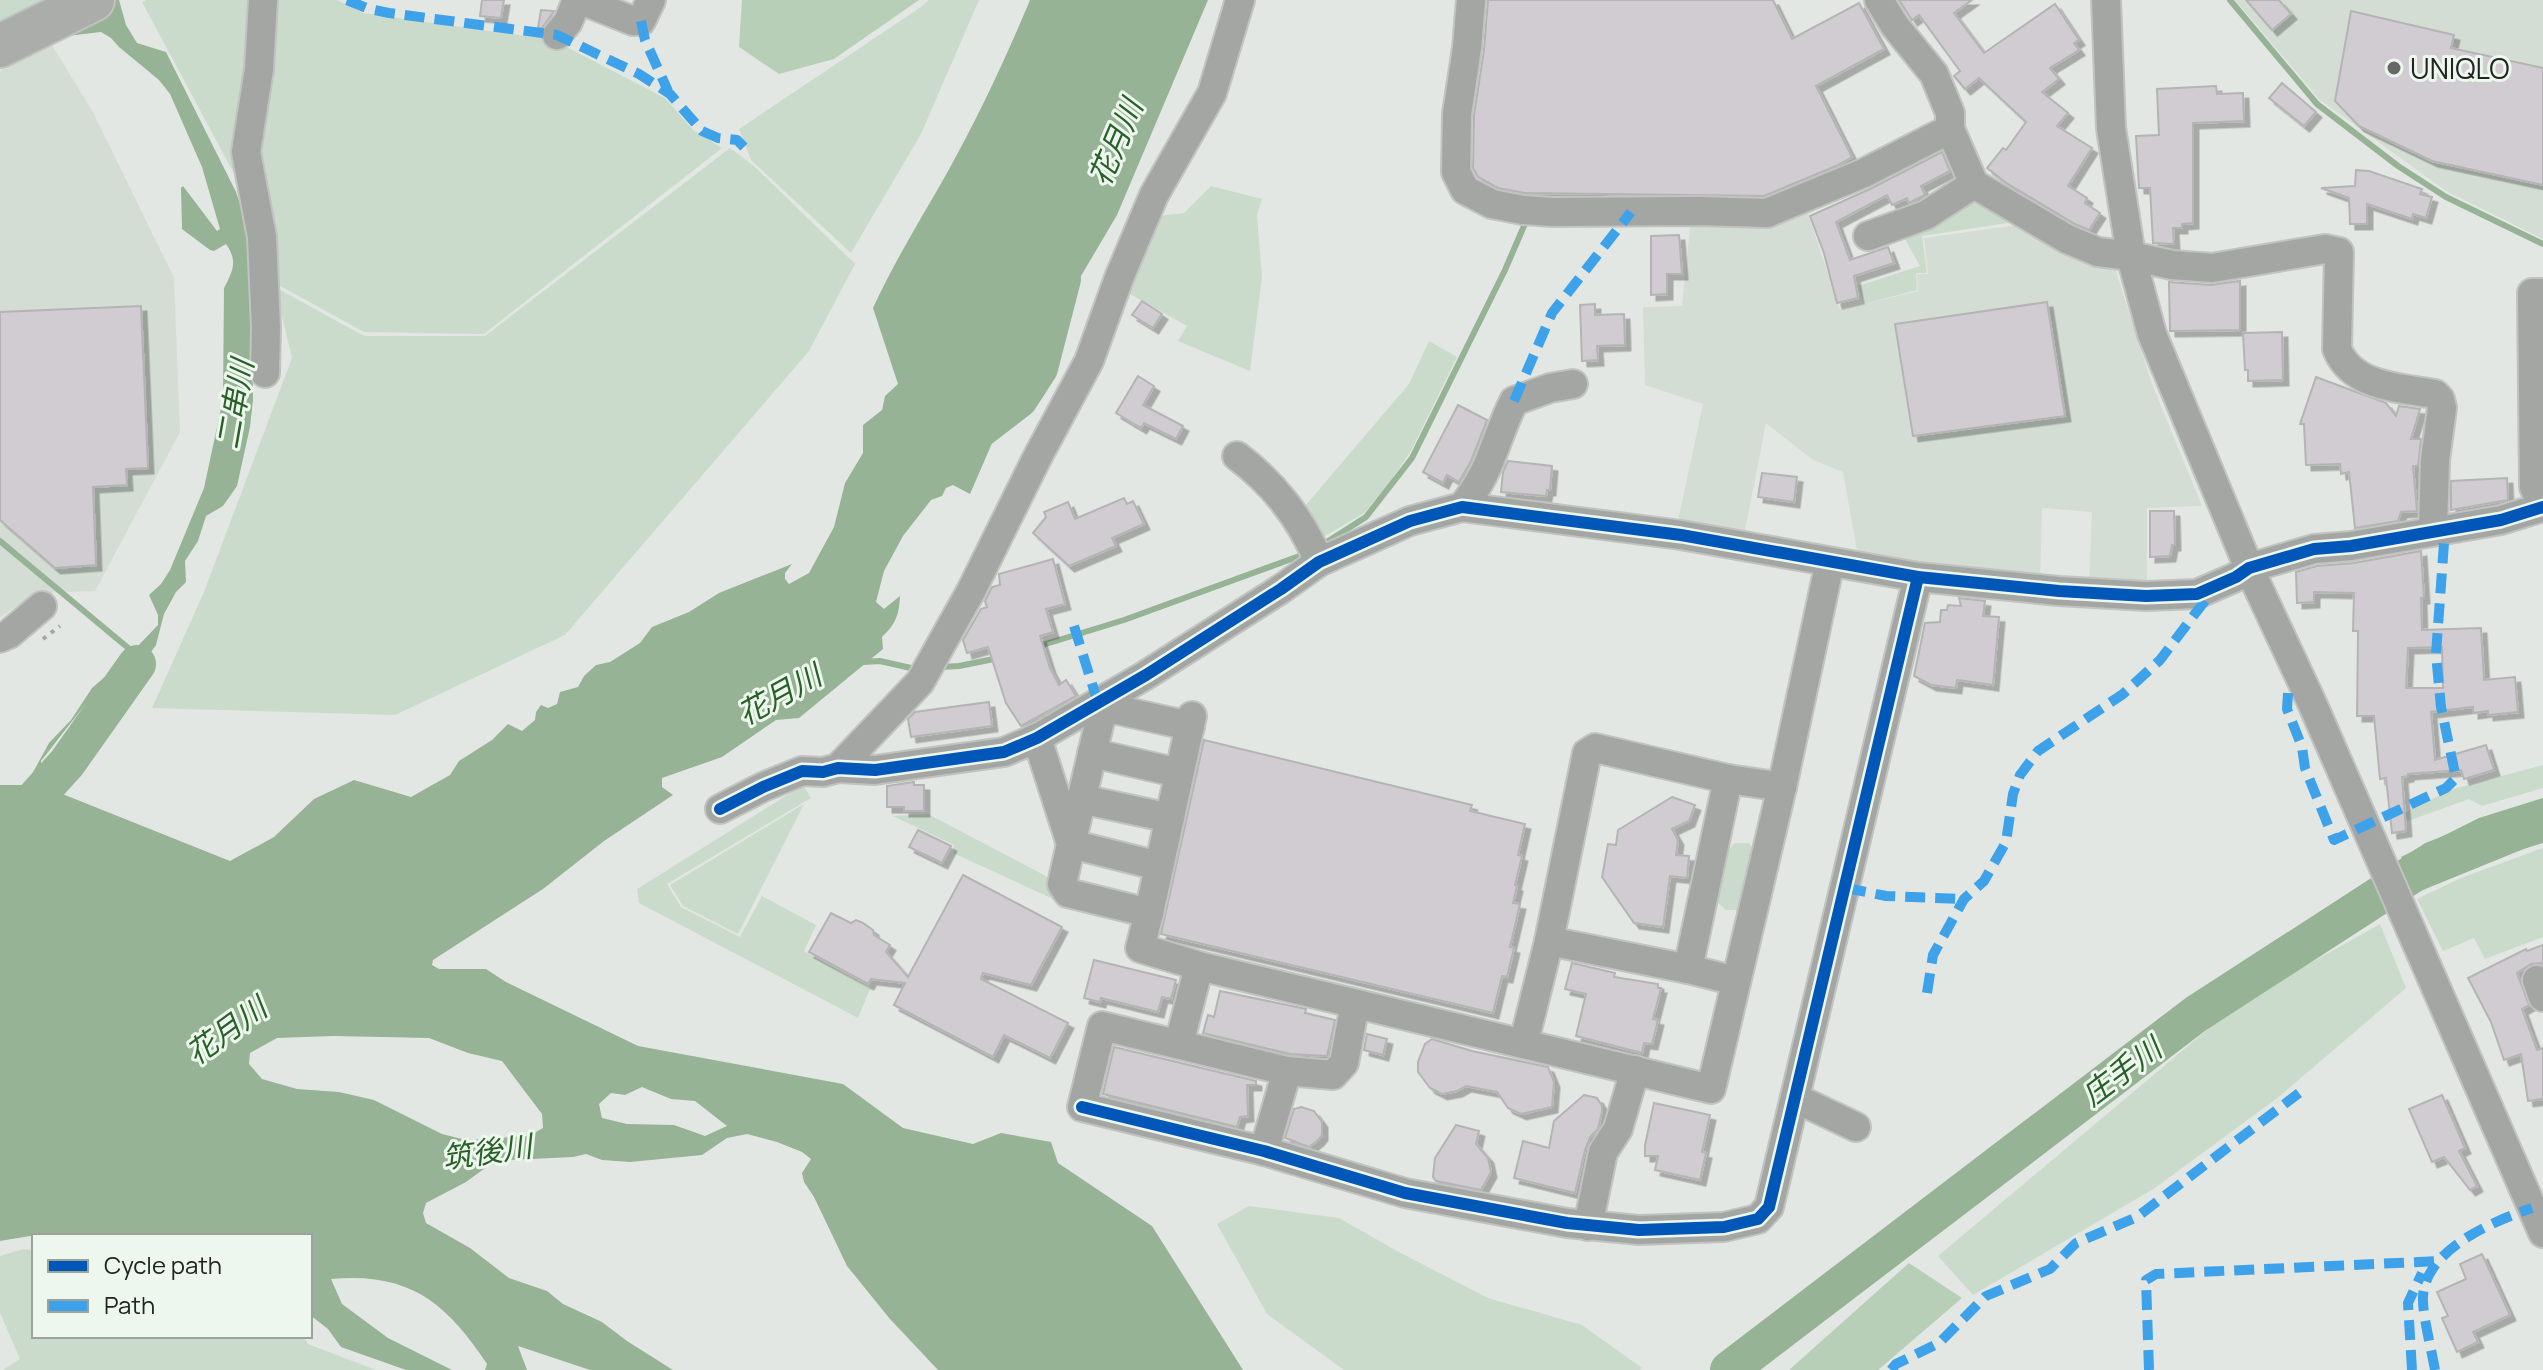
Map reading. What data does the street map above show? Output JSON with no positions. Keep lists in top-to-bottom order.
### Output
{
  "water": [
    "花月川",
    "二串川",
    "庄手川",
    "筑後川"
  ],
  "places": ["UNIQLO"],
  "legend": ["Cycle path", "Path"]
}
